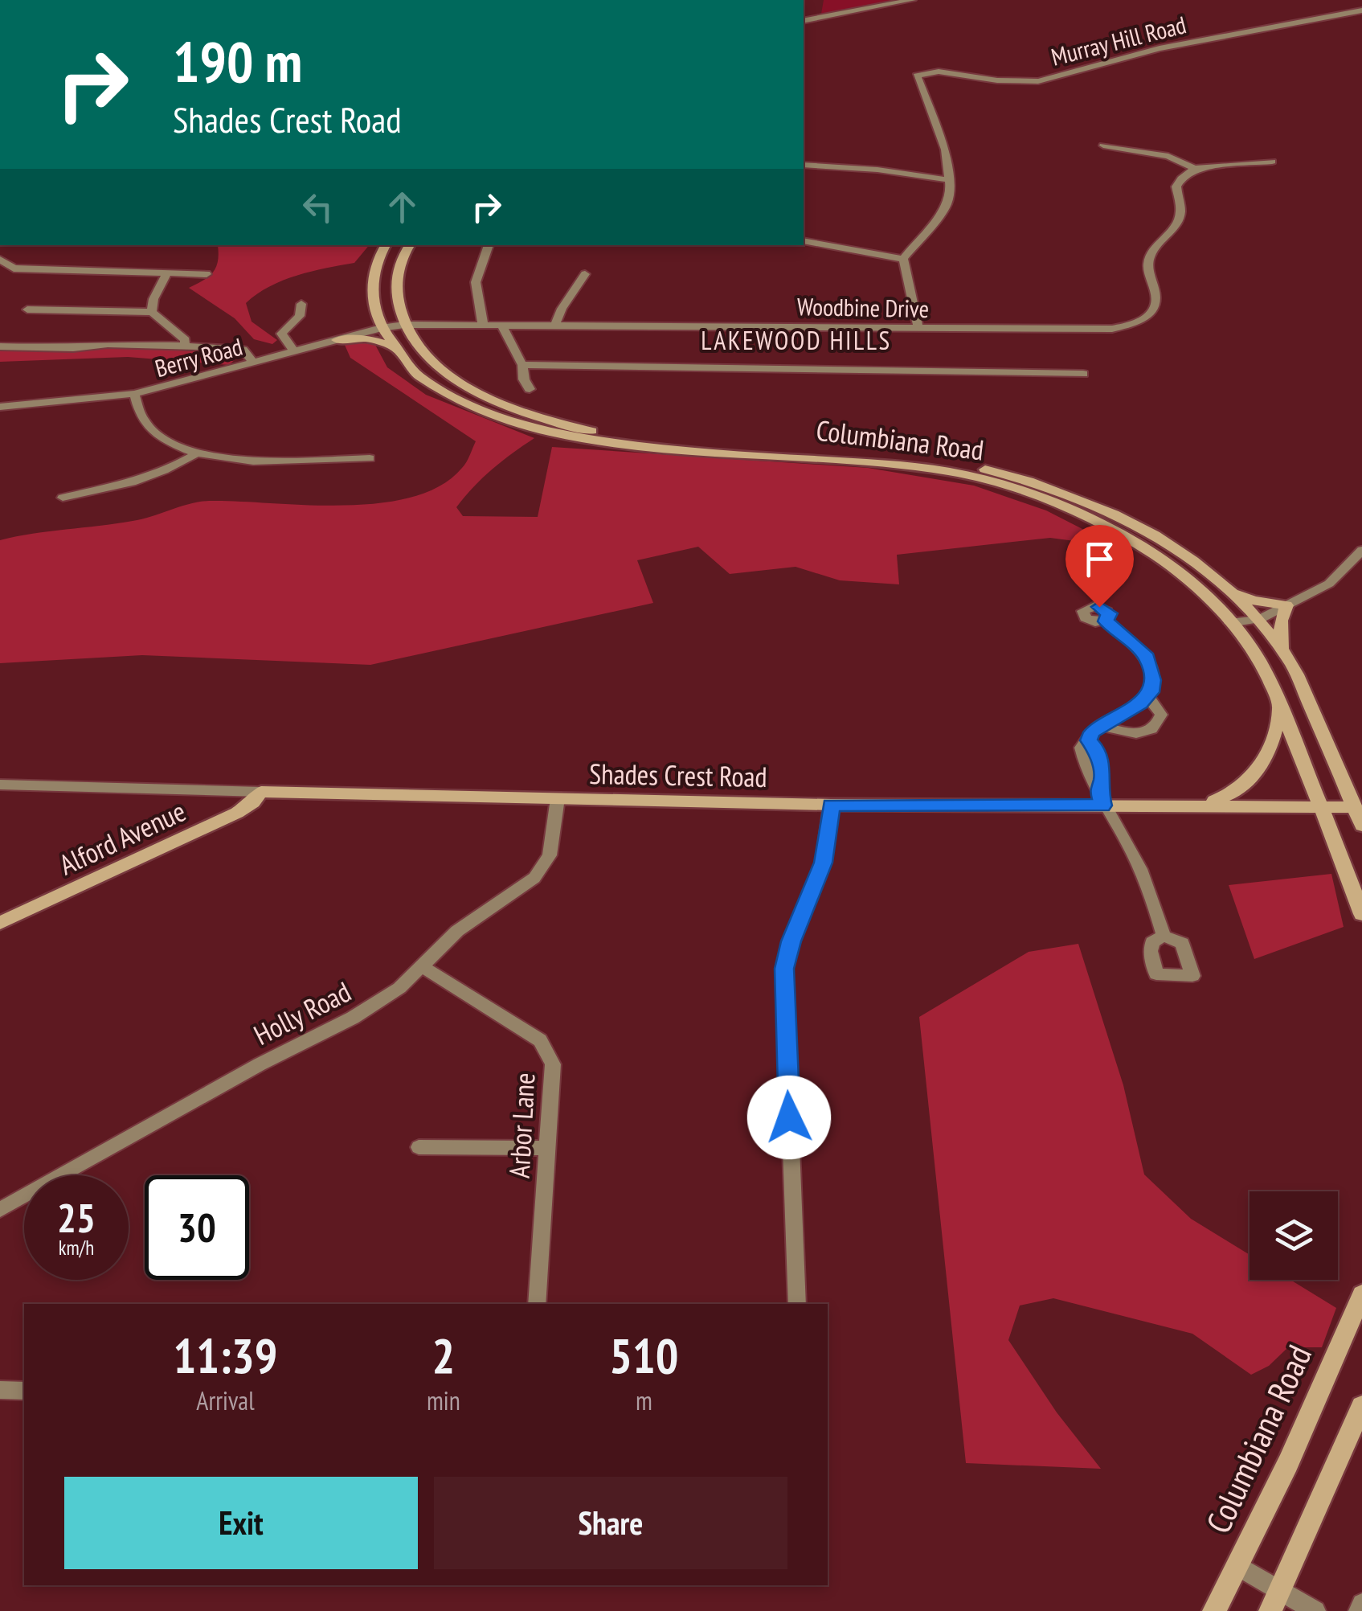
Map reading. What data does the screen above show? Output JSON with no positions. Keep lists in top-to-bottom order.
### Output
{
  "streets": {
    "main road": ["Columbiana Road", "Shades Crest Road", "Alford Avenue"],
    "street": [
      "Murray Hill Road",
      "Woodbine Drive",
      "Berry Road",
      "Holly Road",
      "Arbor Lane"
    ]
  },
  "crossings": [
    ["Woodbine Drive", "Berry Road"],
    ["Woodbine Drive", "Columbiana Road"],
    ["Berry Road", "Columbiana Road"],
    ["Columbiana Road", "Shades Crest Road"],
    ["Shades Crest Road", "Alford Avenue"],
    ["Shades Crest Road", "Holly Road"],
    ["Holly Road", "Arbor Lane"]
  ],
  "districts": ["LAKEWOOD HILLS"],
  "page": {
    "turn": ["190 m", "Shades Crest Road"],
    "speed": "25 km/h",
    "limit": "30",
    "eta": [
      "11:39",
      "Arrival",
      "2",
      "min",
      "510",
      "m"
    ],
    "buttons": ["Exit", "Share"]
  }
}
